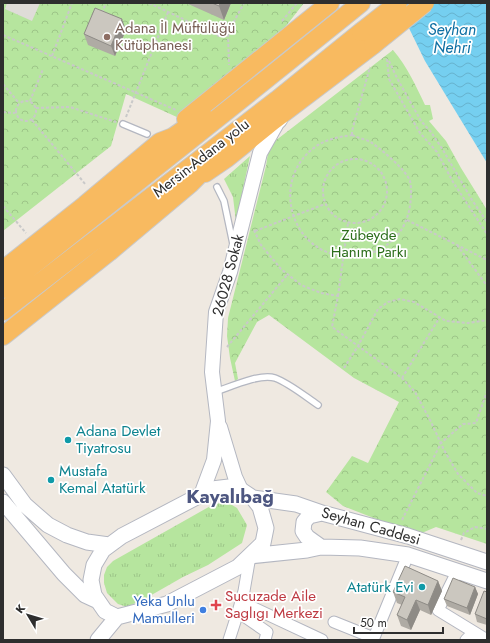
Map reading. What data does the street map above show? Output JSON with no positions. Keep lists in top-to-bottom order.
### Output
{
  "streets": {
    "highway": ["Mersin-Adana yolu"],
    "main road": ["Seyhan Caddesi"],
    "street": ["26028 Sokak"]
  },
  "crossings": [
    ["26028 Sokak", "Seyhan Caddesi"]
  ],
  "districts": ["Kayalıbağ"],
  "water": ["Seyhan Nehri"],
  "parks": ["Zübeyde Hanım Parkı"],
  "places": {
    "other": [
      "Adana İl Müftülüğü Kütüphanesi",
      "Adana Devlet Tiyatrosu",
      "Mustafa Kemal Atatürk",
      "Atatürk Evi",
      "Yeka Unlu Mamulleri"
    ],
    "health": ["Sucuzade Aile Saglıgı Merkezi"]
  },
  "scale_bar": "50 m",
  "north": "top left"
}
